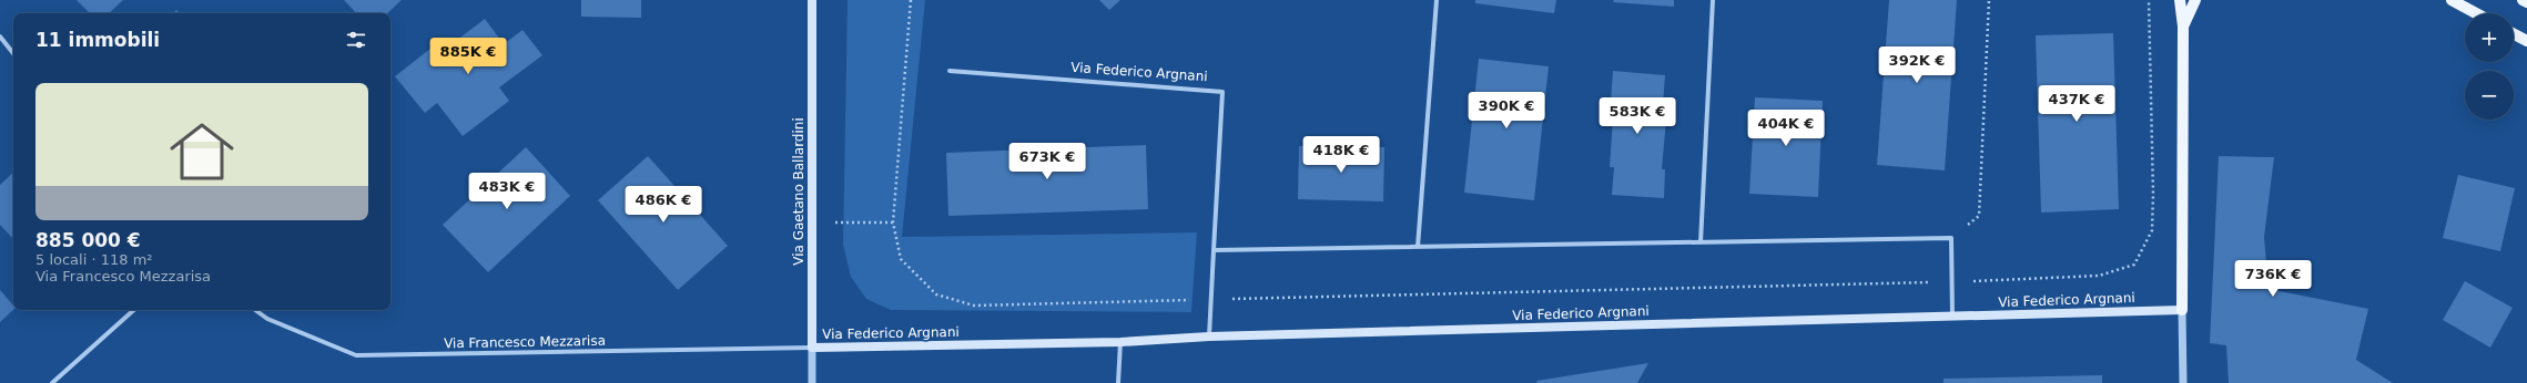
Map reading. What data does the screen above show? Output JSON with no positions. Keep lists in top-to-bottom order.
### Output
{
  "streets": {
    "main road": ["Via Federico Argnani", "Via Gaetano Ballardini"],
    "street": ["Via Francesco Mezzarisa"]
  },
  "crossings": [
    ["Via Federico Argnani", "Via Gaetano Ballardini"],
    ["Via Federico Argnani", "Via Francesco Mezzarisa"],
    ["Via Gaetano Ballardini", "Via Francesco Mezzarisa"]
  ],
  "page": {
    "map_buttons": ["+", "−"],
    "heading": "11 immobili",
    "price": [
      "885K €",
      "392K €",
      "437K €",
      "390K €",
      "583K €",
      "404K €",
      "418K €",
      "673K €",
      "483K €",
      "486K €",
      "736K €"
    ],
    "list": [
      {
        "name": "885 000 €",
        "note": "5 locali · 118 m² · Via Francesco Mezzarisa"
      }
    ]
  }
}
